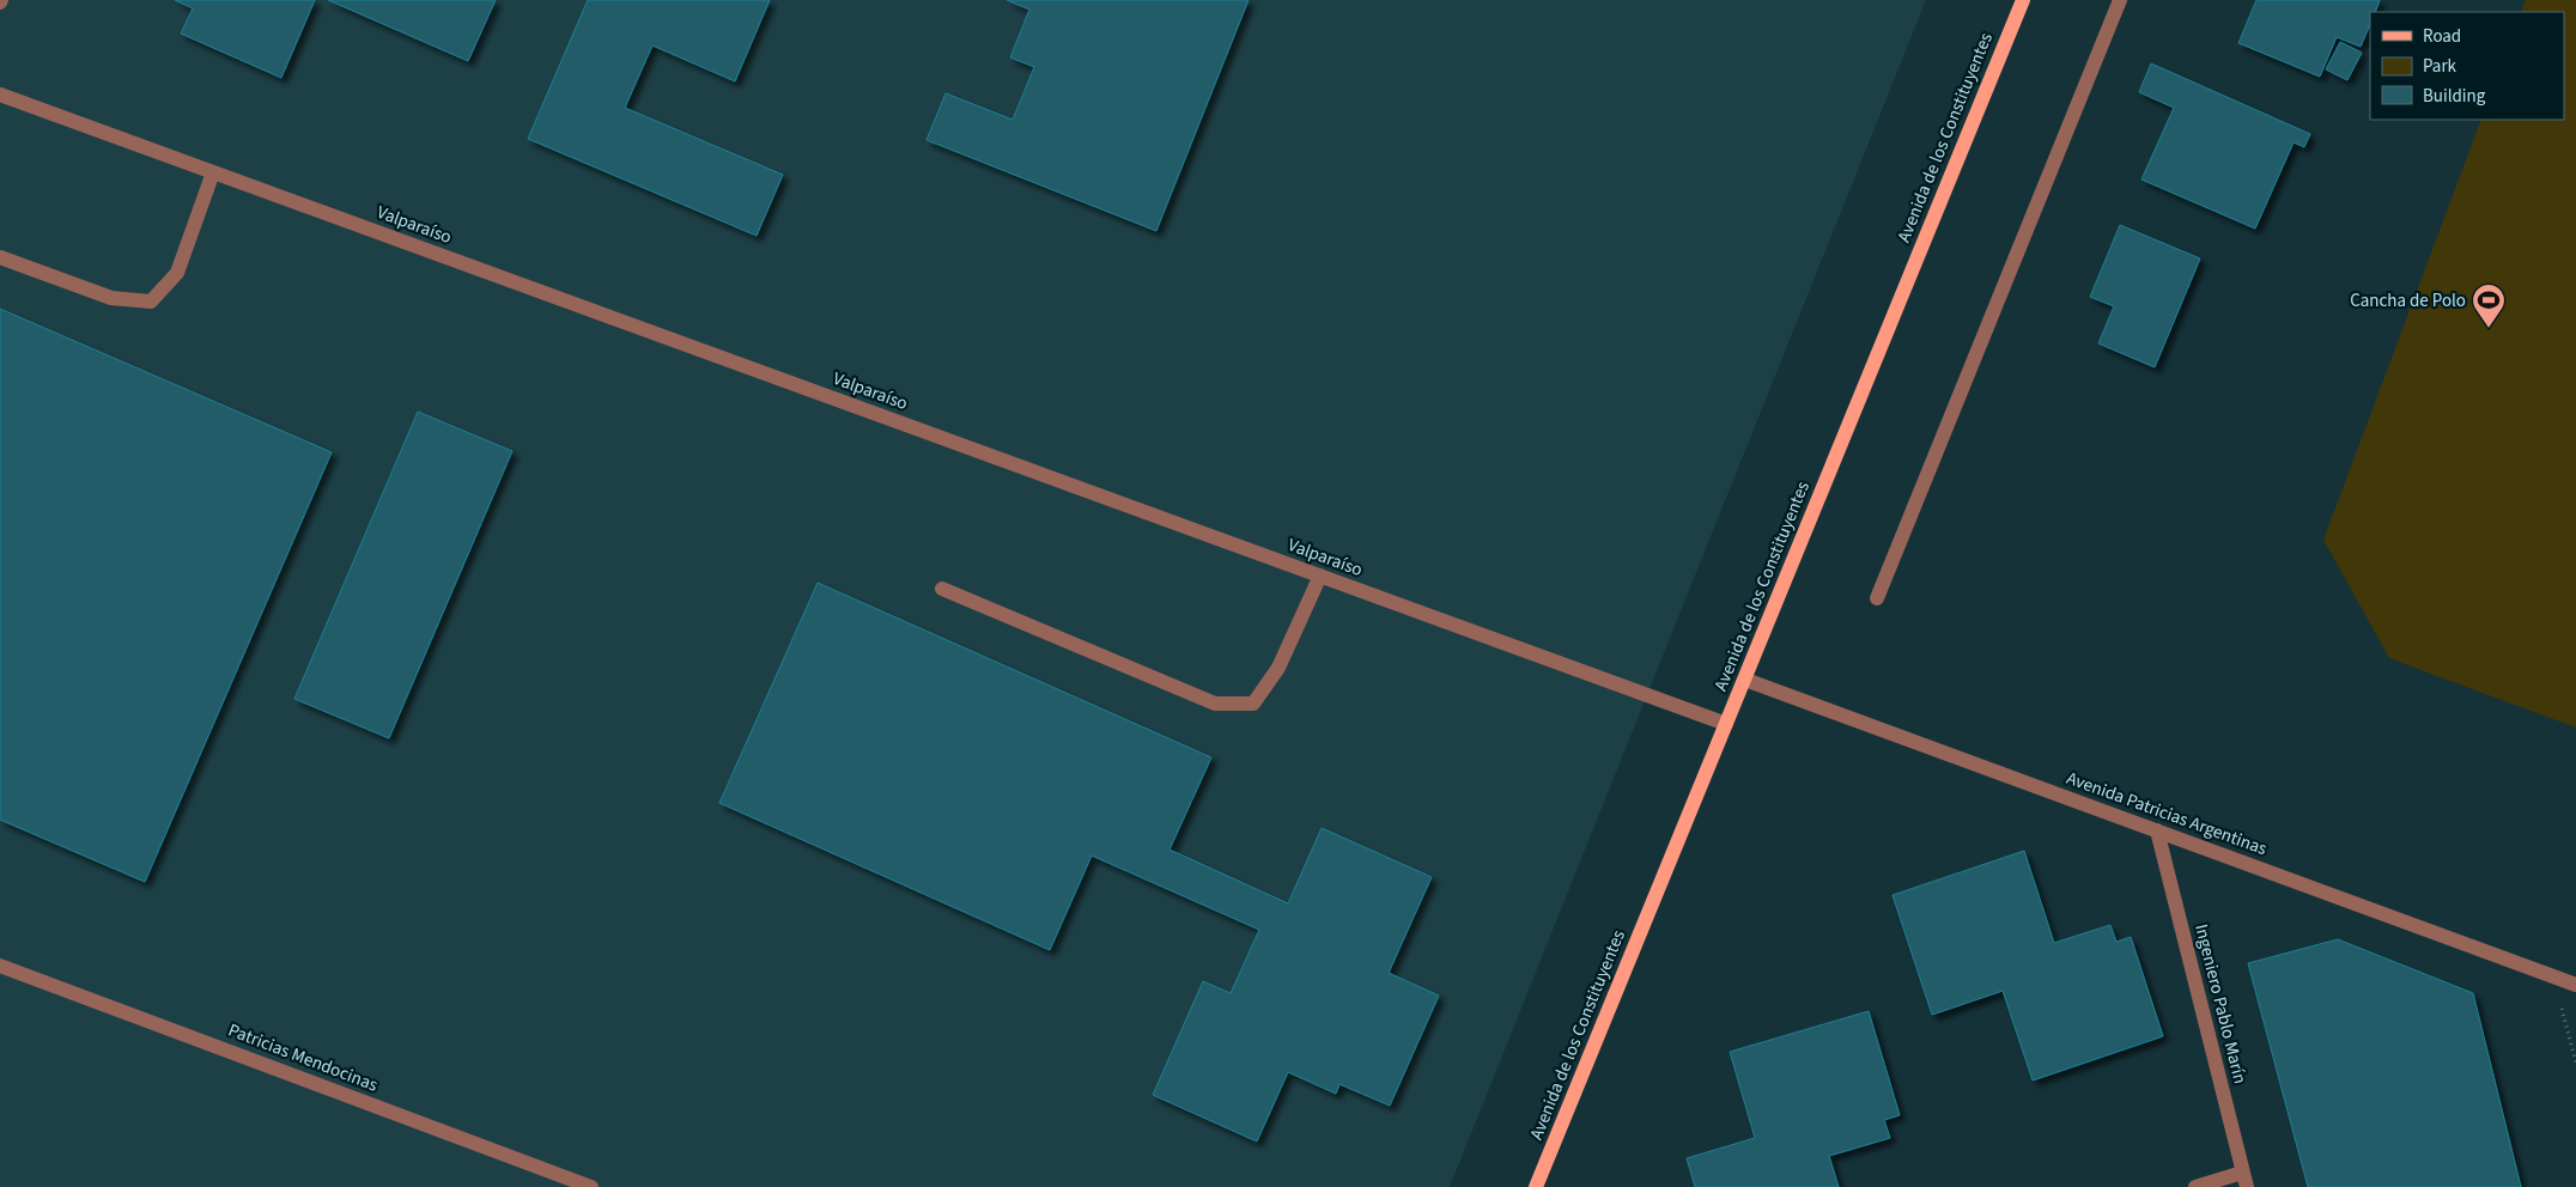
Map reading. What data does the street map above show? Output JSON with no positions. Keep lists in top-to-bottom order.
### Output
{
  "streets": {
    "main road": ["Avenida de los Constituyentes"],
    "street": [
      "Valparaíso",
      "Avenida Patricias Argentinas",
      "Ingeniero Pablo Marín",
      "Patricias Mendocinas"
    ]
  },
  "crossings": [
    ["Avenida de los Constituyentes", "Valparaíso"],
    ["Avenida de los Constituyentes", "Avenida Patricias Argentinas"],
    ["Avenida Patricias Argentinas", "Ingeniero Pablo Marín"]
  ],
  "places": {
    "sports": ["Cancha de Polo"]
  },
  "legend": ["Road", "Park", "Building"]
}
